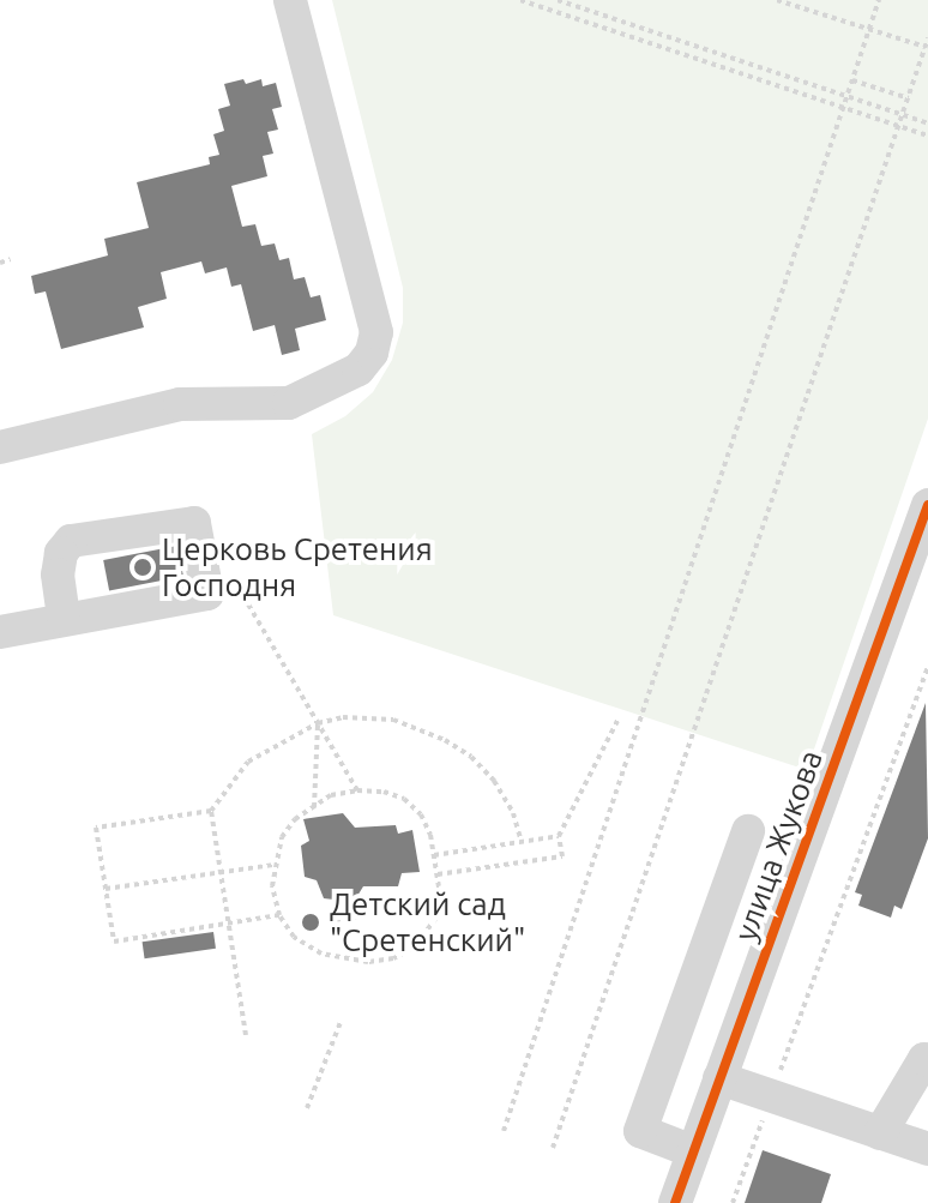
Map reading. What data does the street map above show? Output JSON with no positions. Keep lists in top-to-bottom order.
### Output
{
  "streets": {
    "street": ["улица Жукова"]
  },
  "places": ["Церковь Сретения Господня", "Детский сад \"Сретенский\""]
}
